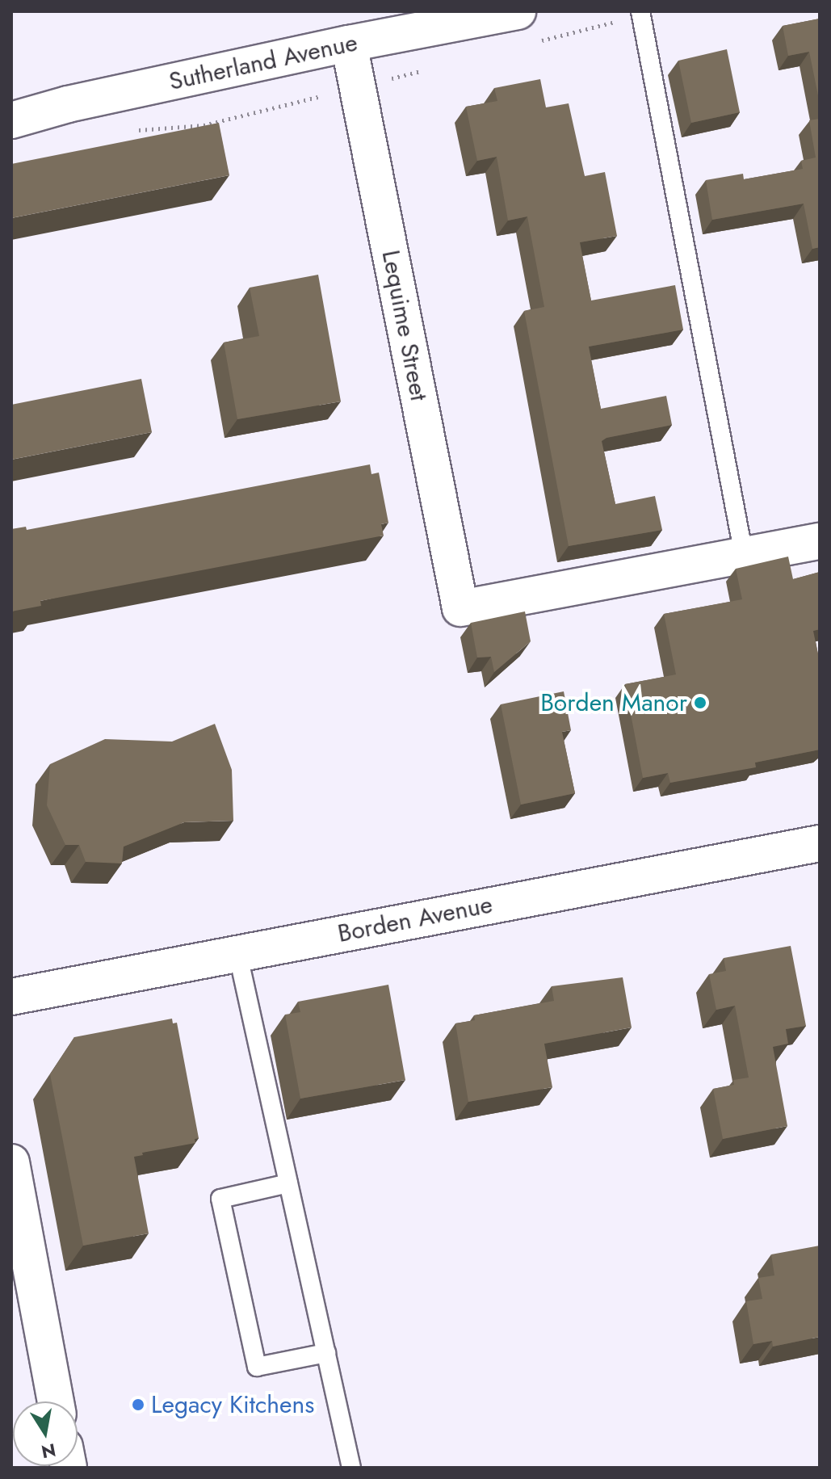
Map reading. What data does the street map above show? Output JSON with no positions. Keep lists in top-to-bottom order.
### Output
{
  "streets": {
    "street": ["Sutherland Avenue", "Lequime Street", "Borden Avenue"]
  },
  "crossings": [
    ["Sutherland Avenue", "Lequime Street"]
  ],
  "places": ["Borden Manor", "Legacy Kitchens"],
  "north": "bottom"
}
